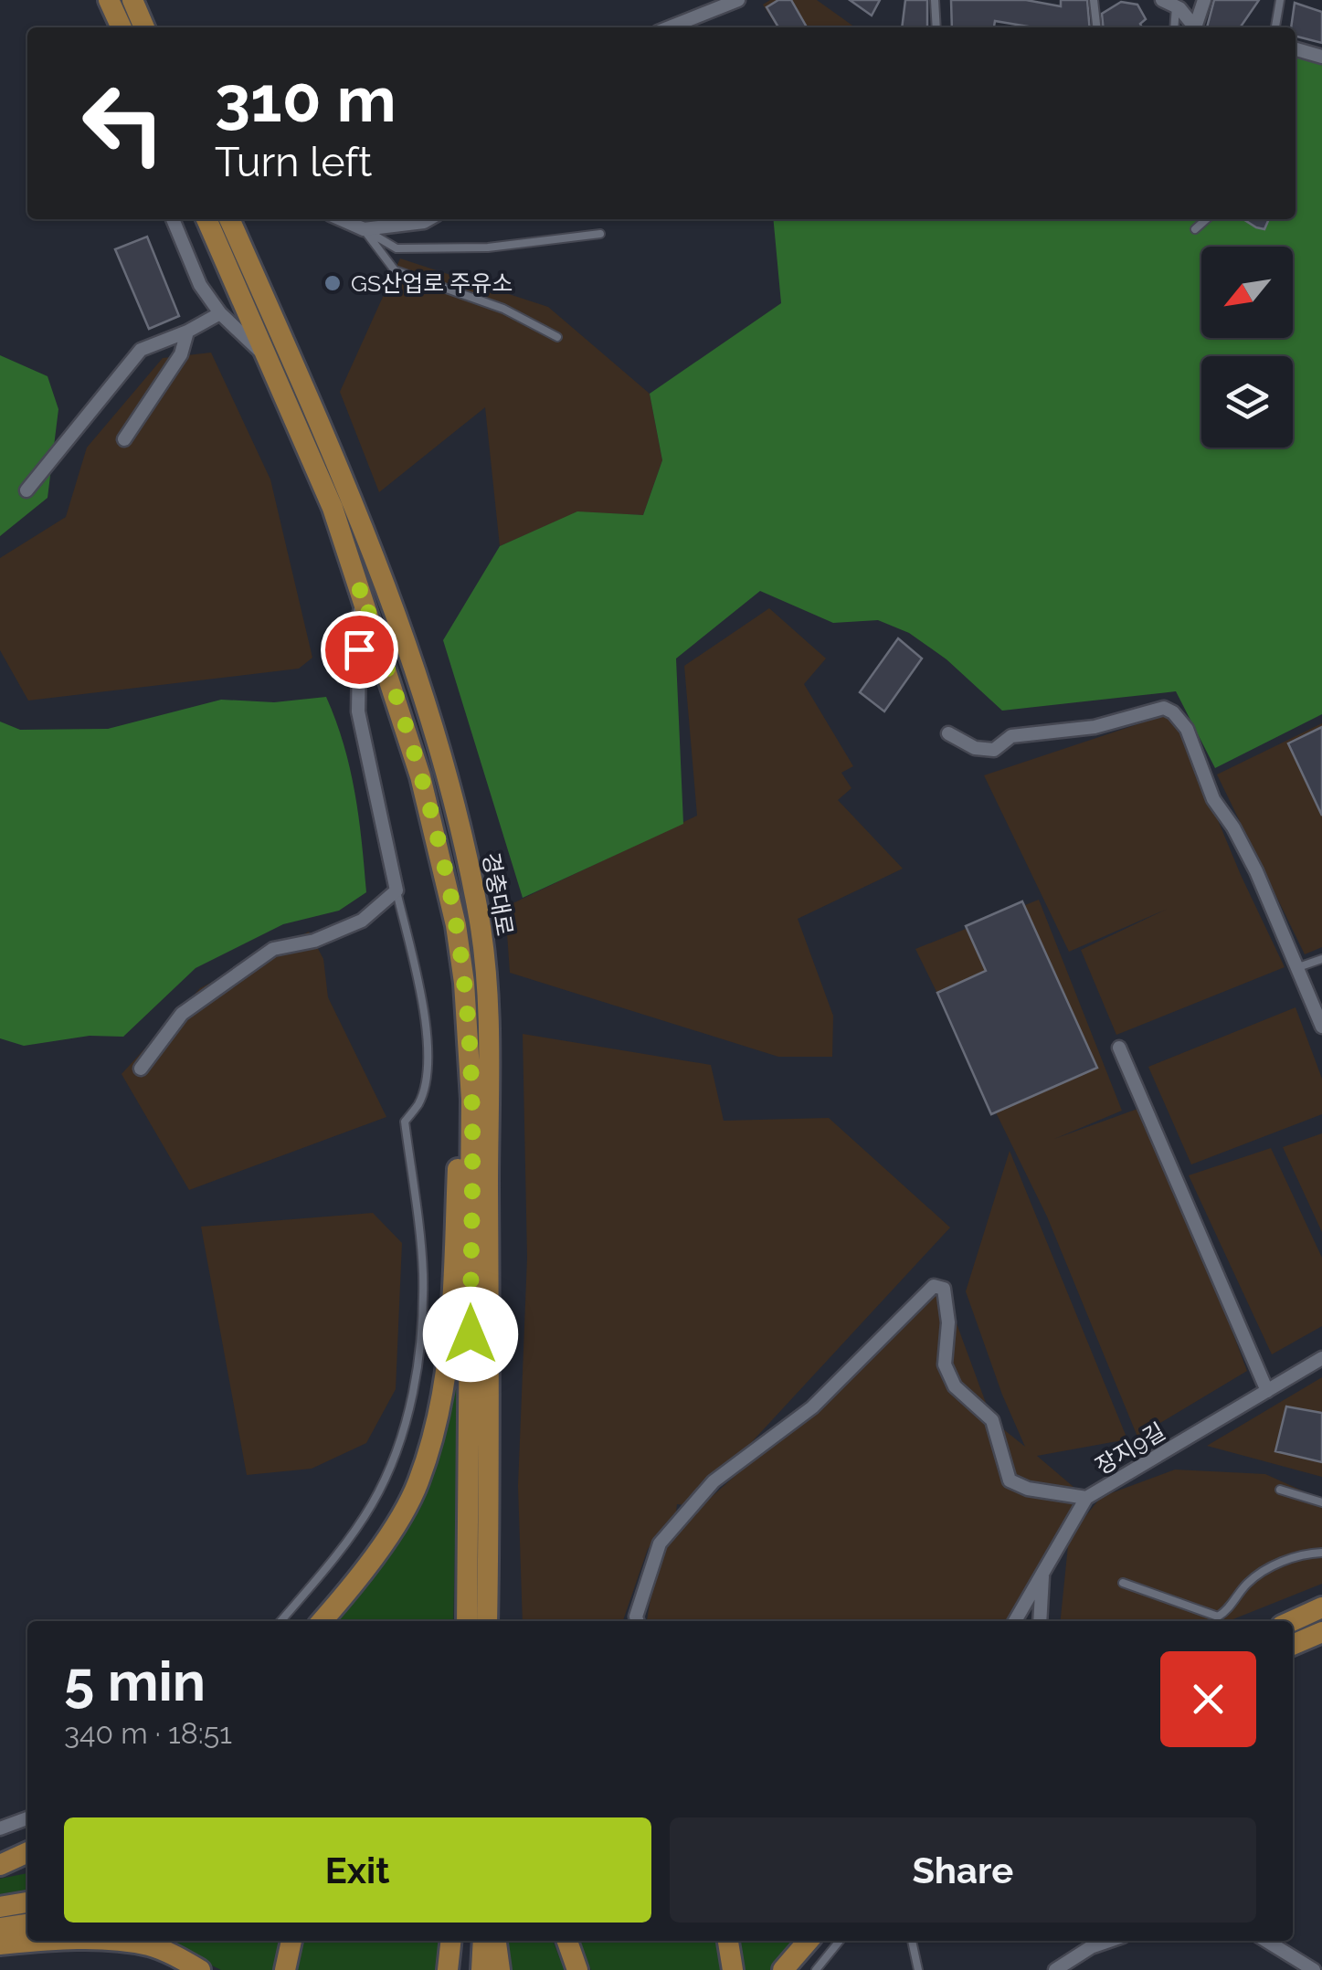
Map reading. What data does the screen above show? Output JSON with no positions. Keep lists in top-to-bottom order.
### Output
{
  "streets": {
    "main road": ["경충대로"],
    "street": ["장지9길"]
  },
  "places": ["GS산업로 주유소"],
  "north": "bottom left",
  "page": {
    "turn": ["310 m", "Turn left"],
    "heading": ["5 min", "340 m · 18:51"],
    "buttons": ["Exit", "Share"]
  }
}
